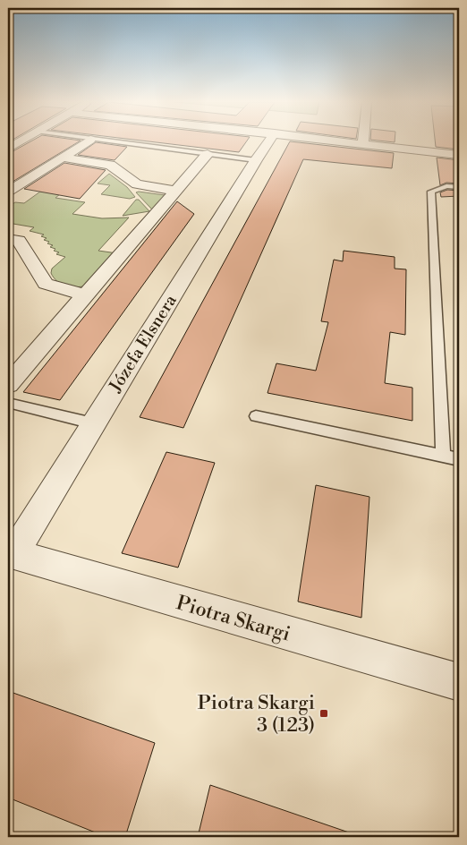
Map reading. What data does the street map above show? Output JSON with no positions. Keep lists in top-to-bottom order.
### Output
{
  "streets": {
    "street": ["Józefa Elsnera", "Piotra Skargi"]
  },
  "crossings": [
    ["Józefa Elsnera", "Piotra Skargi"]
  ],
  "places": {
    "transit": ["Piotra Skargi 3 (123)"]
  }
}
